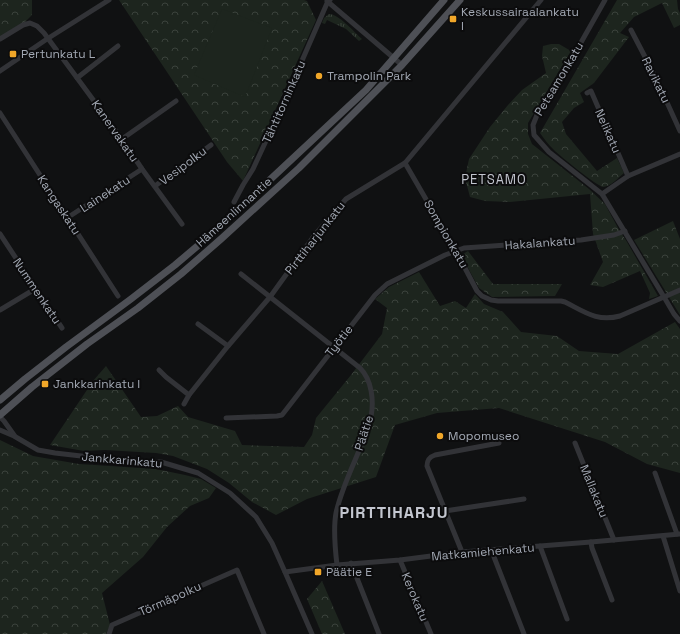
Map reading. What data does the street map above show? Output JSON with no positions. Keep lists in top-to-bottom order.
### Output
{
  "streets": {
    "main road": ["Hämeenlinnantie"],
    "street": [
      "Petsamonkatu",
      "Ravikatu",
      "Tähtitorninkatu",
      "Kanervakatu",
      "Nelikatu",
      "Vesipolku",
      "Lainekatu",
      "Kangaskatu",
      "Sompionkatu",
      "Pirttiharjunkatu",
      "Hakalankatu",
      "Nummenkatu",
      "Työtie",
      "Päätie",
      "Jankkarinkatu",
      "Mallakatu",
      "Matkamiehenkatu",
      "Kerokatu",
      "Törmäpolku"
    ]
  },
  "crossings": [
    ["Petsamonkatu", "Sompionkatu"],
    ["Petsamonkatu", "Hakalankatu"],
    ["Kanervakatu", "Vesipolku"],
    ["Kanervakatu", "Lainekatu"],
    ["Lainekatu", "Kangaskatu"],
    ["Hämeenlinnantie", "Jankkarinkatu"],
    ["Sompionkatu", "Pirttiharjunkatu"],
    ["Sompionkatu", "Hakalankatu"],
    ["Sompionkatu", "Työtie"],
    ["Pirttiharjunkatu", "Päätie"],
    ["Hakalankatu", "Työtie"],
    ["Työtie", "Päätie"],
    ["Päätie", "Matkamiehenkatu"],
    ["Jankkarinkatu", "Matkamiehenkatu"],
    ["Mallakatu", "Matkamiehenkatu"],
    ["Matkamiehenkatu", "Kerokatu"]
  ],
  "districts": ["PETSAMO", "PIRTTIHARJU"],
  "places": {
    "transit": [
      "Keskussairaalankatu I",
      "Pertunkatu L",
      "Jankkarinkatu I",
      "Päätie E"
    ],
    "other": ["Trampolin Park", "Mopomuseo"]
  }
}
